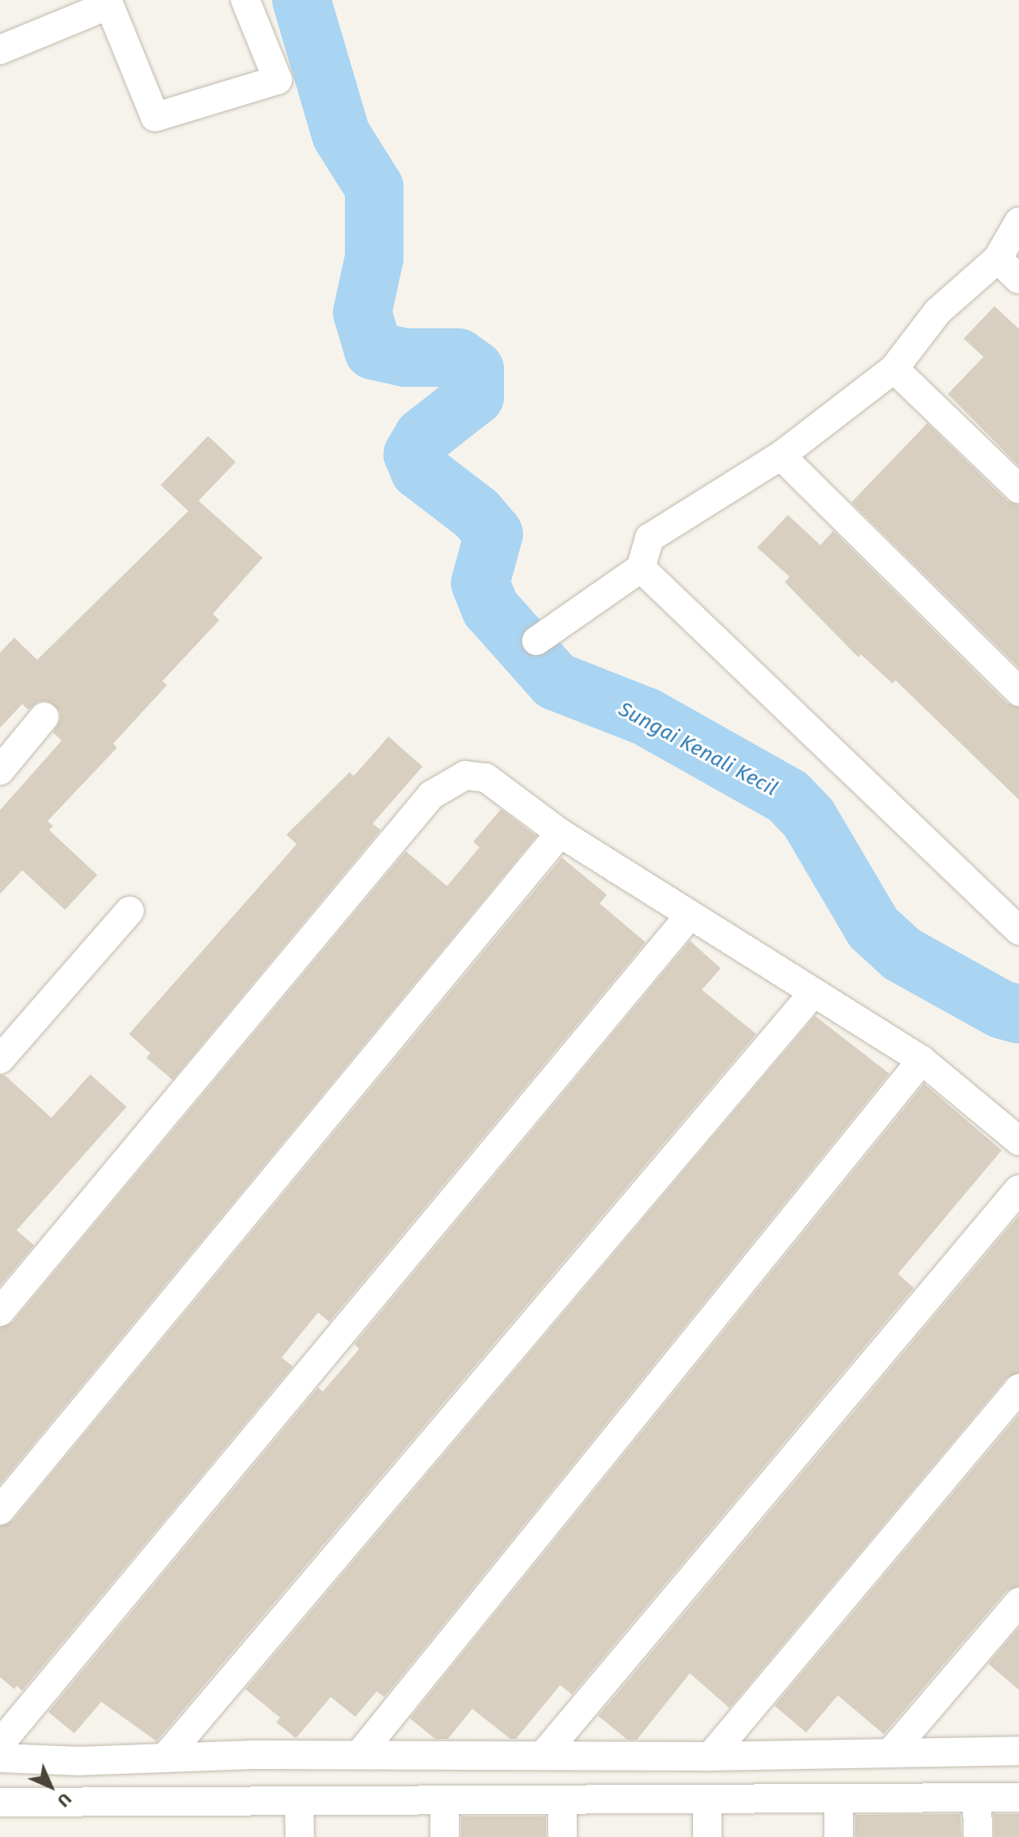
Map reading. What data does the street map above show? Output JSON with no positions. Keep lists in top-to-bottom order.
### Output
{
  "water": ["Sungai Kenali Kecil"],
  "north": "bottom right"
}
